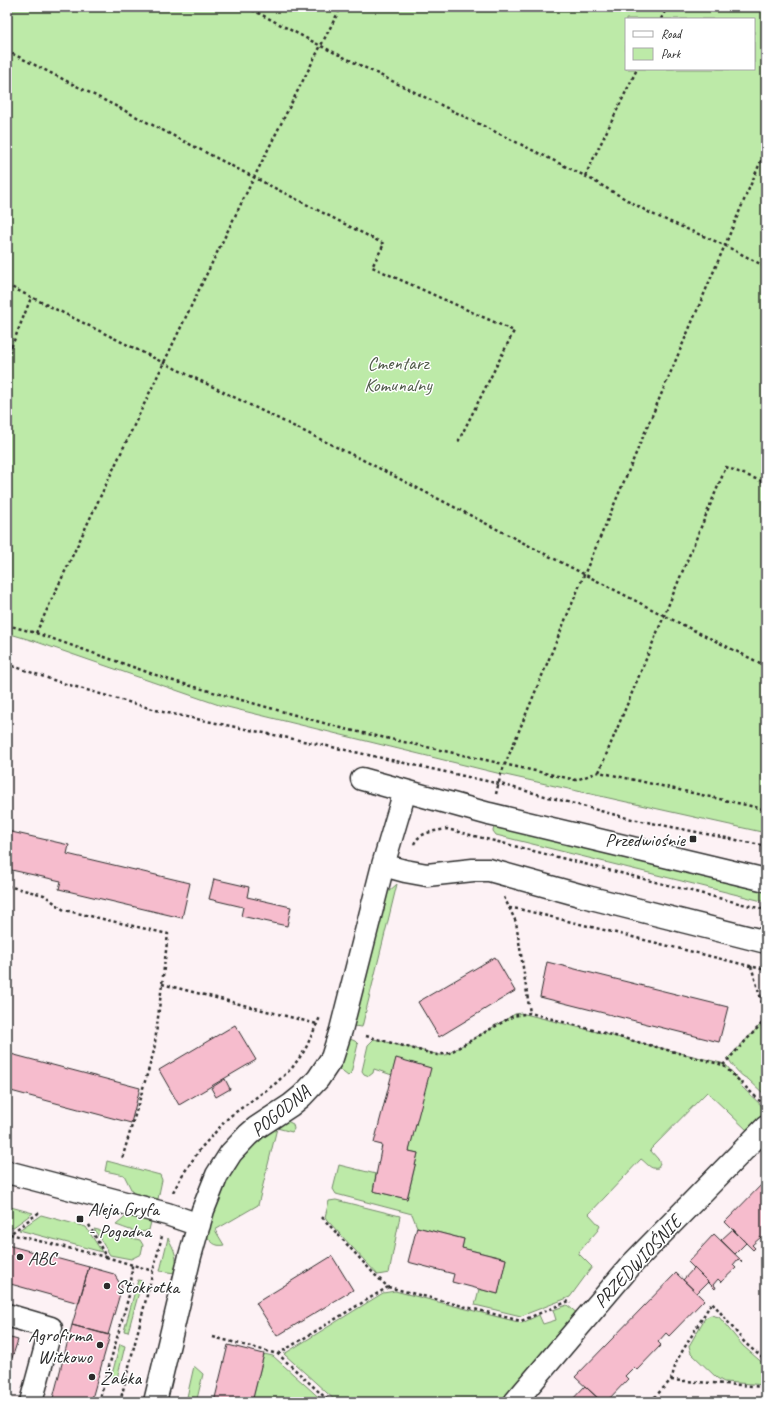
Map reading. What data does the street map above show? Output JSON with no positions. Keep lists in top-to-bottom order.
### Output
{
  "streets": {
    "street": ["POGODNA", "PRZEDWIOŚNIE"]
  },
  "parks": ["Cmentarz Komunalny"],
  "places": {
    "transit": ["Przedwiośnie", "Aleja Gryfa - Pogodna"],
    "other": [
      "ABC",
      "Stokrotka",
      "Agrofirma Witkowo",
      "Żabka"
    ]
  },
  "legend": ["Road", "Park"]
}
